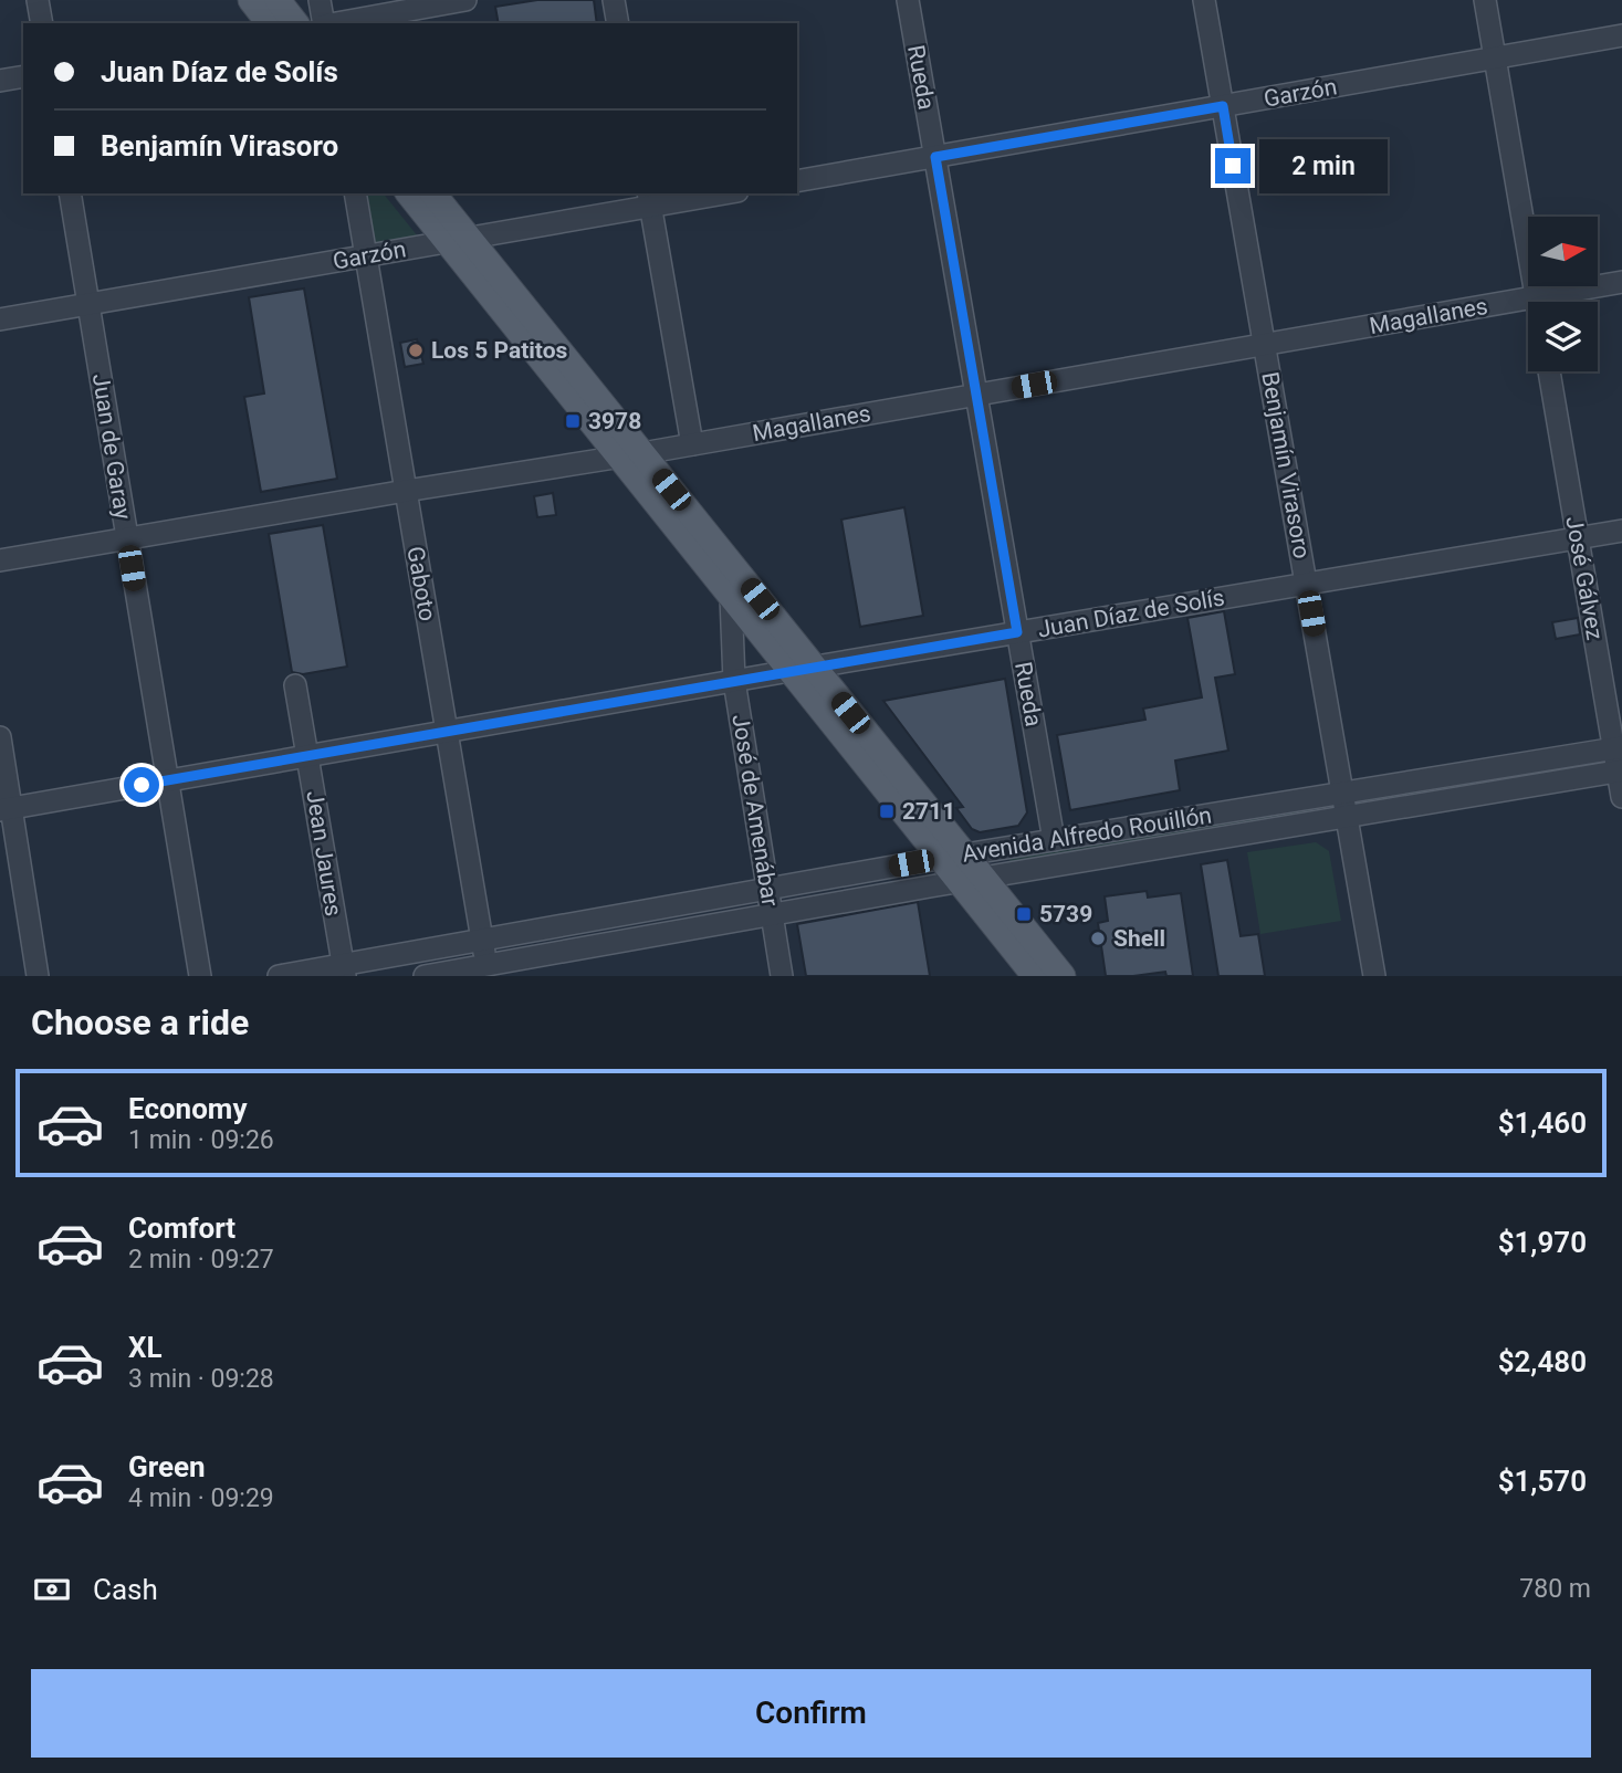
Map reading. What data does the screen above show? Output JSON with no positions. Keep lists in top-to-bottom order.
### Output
{
  "streets": {
    "street": [
      "Rueda",
      "Garzón",
      "Magallanes",
      "Juan de Garay",
      "Benjamín Virasoro",
      "José Gálvez",
      "Gaboto",
      "Juan Díaz de Solís",
      "José de Amenábar",
      "Avenida Alfredo Rouillón",
      "Jean Jaures"
    ]
  },
  "crossings": [
    ["Rueda", "Garzón"],
    ["Rueda", "Magallanes"],
    ["Rueda", "Juan Díaz de Solís"],
    ["Rueda", "Avenida Alfredo Rouillón"],
    ["Garzón", "Juan de Garay"],
    ["Garzón", "Benjamín Virasoro"],
    ["Garzón", "Gaboto"],
    ["Magallanes", "Juan de Garay"],
    ["Magallanes", "Benjamín Virasoro"],
    ["Magallanes", "Gaboto"],
    ["Juan de Garay", "Juan Díaz de Solís"],
    ["Benjamín Virasoro", "Juan Díaz de Solís"],
    ["Benjamín Virasoro", "Avenida Alfredo Rouillón"],
    ["José Gálvez", "Juan Díaz de Solís"],
    ["José Gálvez", "Avenida Alfredo Rouillón"],
    ["Gaboto", "Juan Díaz de Solís"],
    ["Gaboto", "Avenida Alfredo Rouillón"],
    ["Juan Díaz de Solís", "José de Amenábar"],
    ["Juan Díaz de Solís", "Jean Jaures"],
    ["José de Amenábar", "Avenida Alfredo Rouillón"],
    ["Avenida Alfredo Rouillón", "Jean Jaures"]
  ],
  "places": {
    "other": ["Los 5 Patitos", "Shell"],
    "transit": ["3978", "2711", "5739"]
  },
  "north": "right",
  "page": {
    "banner": ["Juan Díaz de Solís", "Benjamín Virasoro"],
    "bubble": "2 min",
    "heading": "Choose a ride",
    "list": [
      {
        "name": "Economy",
        "note": "1 min · 09:26",
        "value": "$1,460"
      },
      {
        "name": "Comfort",
        "note": "2 min · 09:27",
        "value": "$1,970"
      },
      {
        "name": "XL",
        "note": "3 min · 09:28",
        "value": "$2,480"
      },
      {
        "name": "Green",
        "note": "4 min · 09:29",
        "value": "$1,570"
      }
    ],
    "pay": ["Cash", "780 m"],
    "buttons": "Confirm"
  }
}
